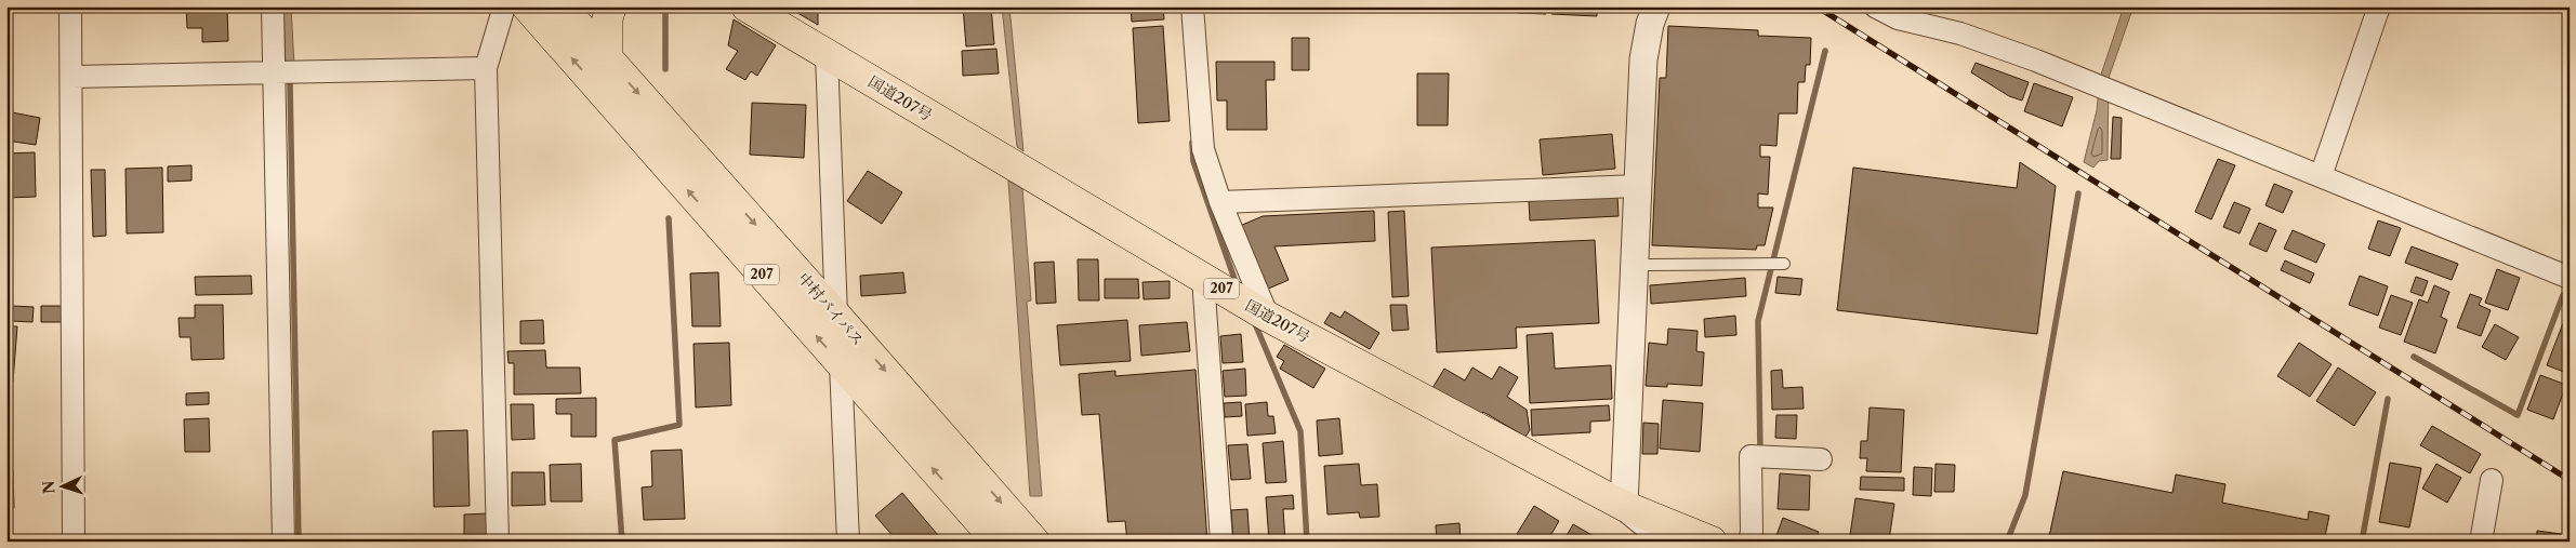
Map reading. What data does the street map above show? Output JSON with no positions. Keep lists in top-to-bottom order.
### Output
{
  "streets": {
    "highway": ["国道207号", "207", "中村バイパス"]
  },
  "north": "left"
}
